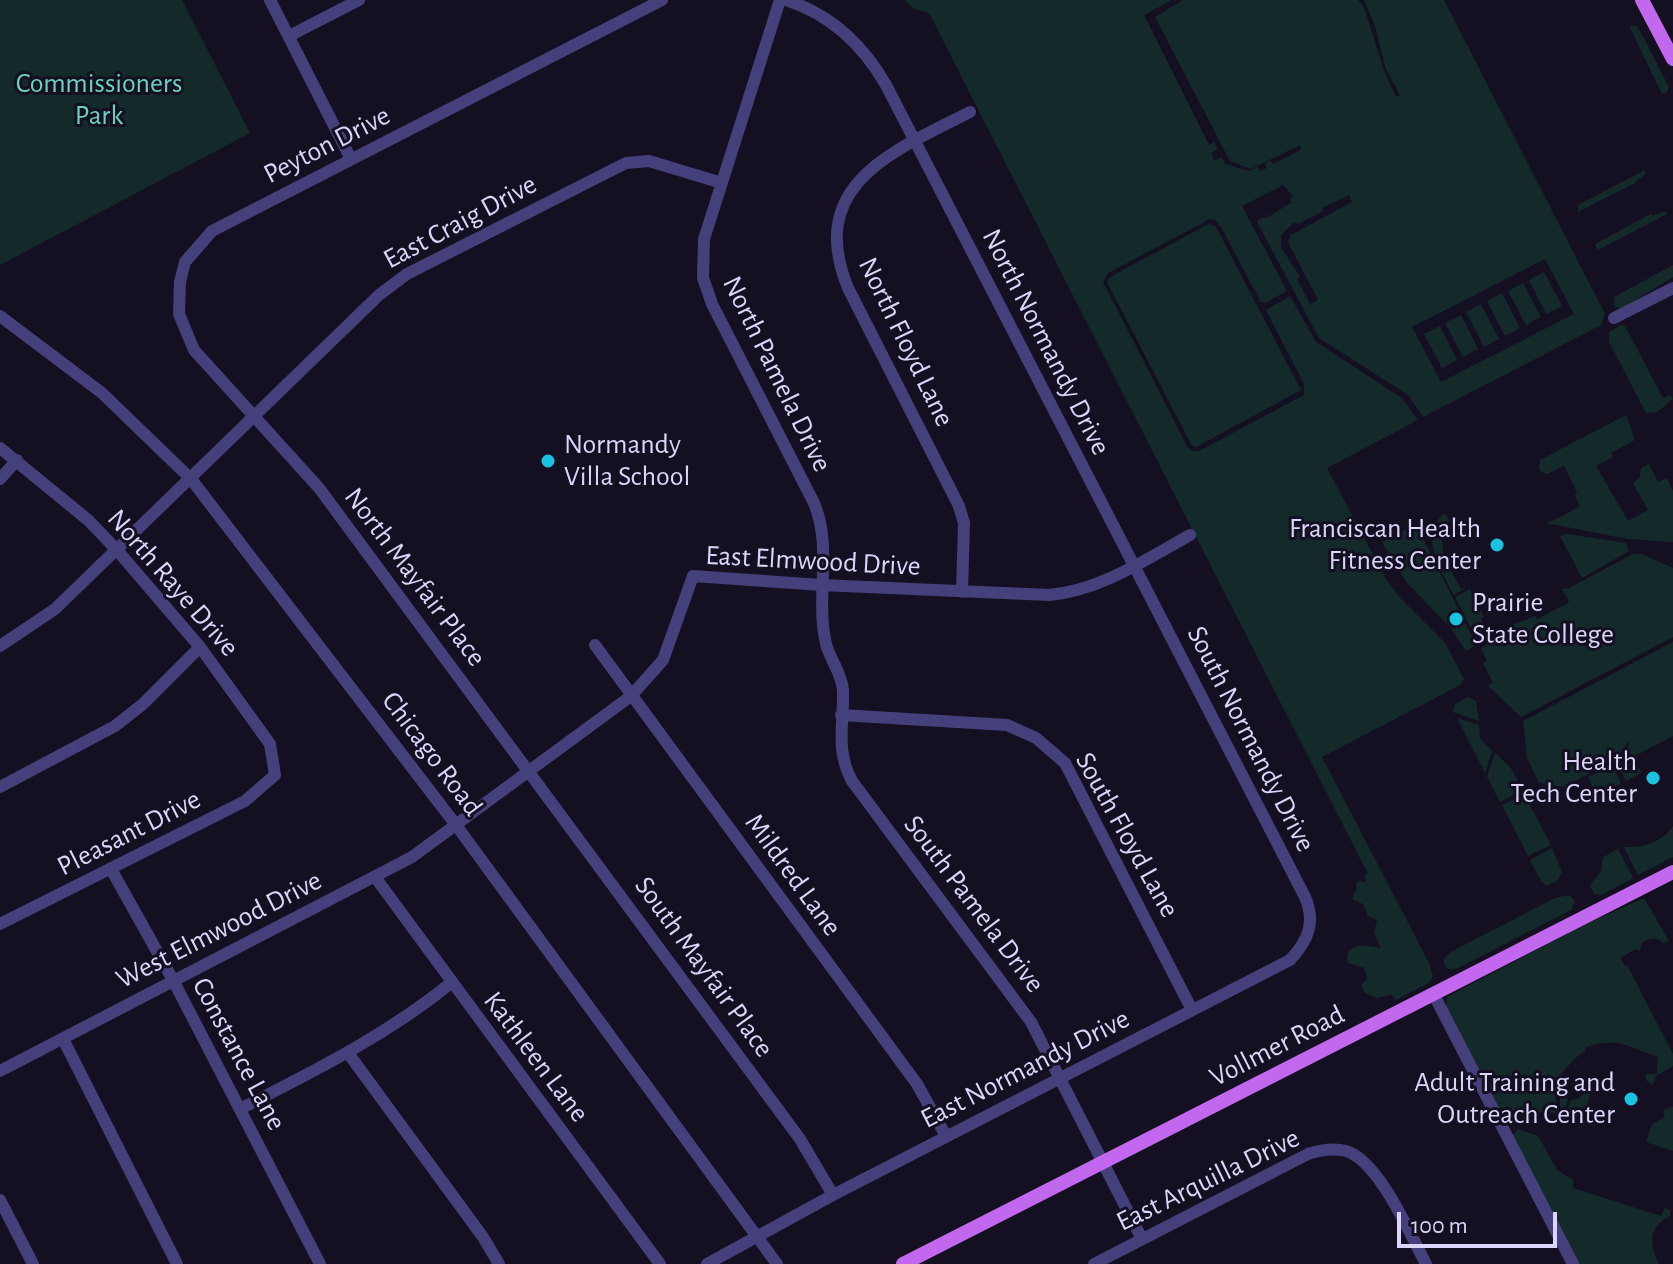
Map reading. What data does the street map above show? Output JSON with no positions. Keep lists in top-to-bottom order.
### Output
{
  "streets": {
    "main road": ["Vollmer Road"],
    "street": [
      "Peyton Drive",
      "East Craig Drive",
      "North Floyd Lane",
      "North Normandy Drive",
      "North Pamela Drive",
      "East Elmwood Drive",
      "North Mayfair Place",
      "North Raye Drive",
      "South Normandy Drive",
      "Chicago Road",
      "Pleasant Drive",
      "South Floyd Lane",
      "Mildred Lane",
      "South Pamela Drive",
      "West Elmwood Drive",
      "South Mayfair Place",
      "Constance Lane",
      "Kathleen Lane",
      "East Normandy Drive",
      "East Arquilla Drive"
    ]
  },
  "crossings": [
    ["Peyton Drive", "East Craig Drive"],
    ["Peyton Drive", "North Mayfair Place"],
    ["East Craig Drive", "North Pamela Drive"],
    ["East Craig Drive", "North Mayfair Place"],
    ["East Craig Drive", "North Raye Drive"],
    ["East Craig Drive", "Chicago Road"],
    ["North Floyd Lane", "North Normandy Drive"],
    ["North Floyd Lane", "East Elmwood Drive"],
    ["North Normandy Drive", "North Pamela Drive"],
    ["North Normandy Drive", "East Elmwood Drive"],
    ["North Normandy Drive", "South Normandy Drive"],
    ["North Pamela Drive", "East Elmwood Drive"],
    ["North Pamela Drive", "South Pamela Drive"],
    ["East Elmwood Drive", "North Mayfair Place"],
    ["East Elmwood Drive", "South Normandy Drive"],
    ["East Elmwood Drive", "Chicago Road"],
    ["East Elmwood Drive", "Mildred Lane"],
    ["East Elmwood Drive", "South Pamela Drive"],
    ["East Elmwood Drive", "West Elmwood Drive"],
    ["East Elmwood Drive", "South Mayfair Place"],
    ["North Mayfair Place", "South Mayfair Place"],
    ["North Raye Drive", "Pleasant Drive"],
    ["South Normandy Drive", "East Normandy Drive"],
    ["Chicago Road", "West Elmwood Drive"],
    ["Chicago Road", "East Normandy Drive"],
    ["Pleasant Drive", "Constance Lane"],
    ["South Floyd Lane", "South Pamela Drive"],
    ["South Floyd Lane", "East Normandy Drive"],
    ["Mildred Lane", "East Normandy Drive"],
    ["South Pamela Drive", "Vollmer Road"],
    ["South Pamela Drive", "East Normandy Drive"],
    ["South Pamela Drive", "East Arquilla Drive"],
    ["West Elmwood Drive", "Constance Lane"],
    ["West Elmwood Drive", "Kathleen Lane"],
    ["South Mayfair Place", "East Normandy Drive"]
  ],
  "parks": ["Commissioners Park"],
  "places": [
    "Normandy Villa School",
    "Franciscan Health Fitness Center",
    "Prairie State College",
    "Health Tech Center",
    "Adult Training and Outreach Center"
  ],
  "scale_bar": "100 m"
}
